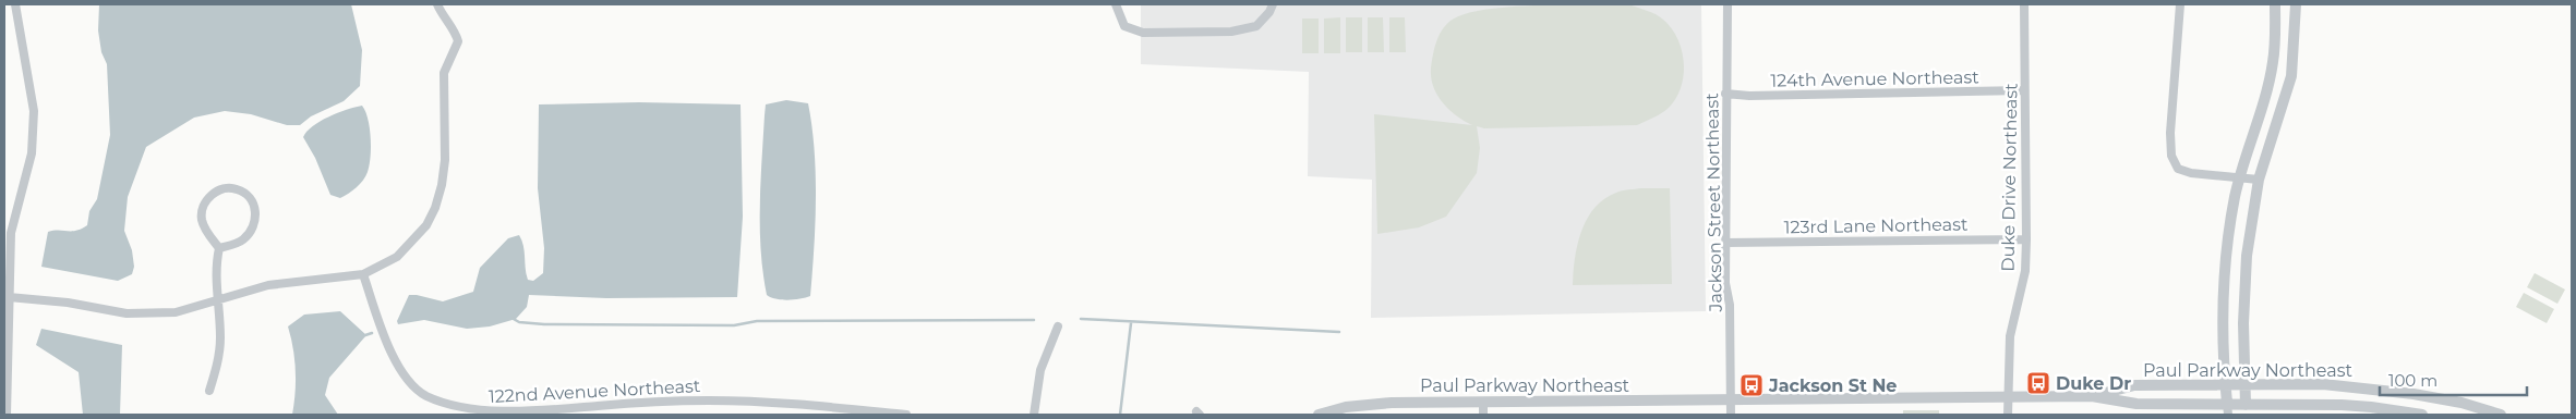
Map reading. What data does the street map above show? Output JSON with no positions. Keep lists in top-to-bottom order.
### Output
{
  "streets": {
    "street": [
      "124th Avenue Northeast",
      "Duke Drive Northeast",
      "Jackson Street Northeast",
      "123rd Lane Northeast",
      "Paul Parkway Northeast",
      "122nd Avenue Northeast"
    ]
  },
  "crossings": [
    ["124th Avenue Northeast", "Duke Drive Northeast"],
    ["124th Avenue Northeast", "Jackson Street Northeast"],
    ["Duke Drive Northeast", "123rd Lane Northeast"],
    ["Duke Drive Northeast", "Paul Parkway Northeast"],
    ["Jackson Street Northeast", "123rd Lane Northeast"],
    ["Jackson Street Northeast", "Paul Parkway Northeast"]
  ],
  "places": {
    "bus stop": ["Duke Dr", "Jackson St Ne"]
  },
  "scale_bar": "100 m"
}
